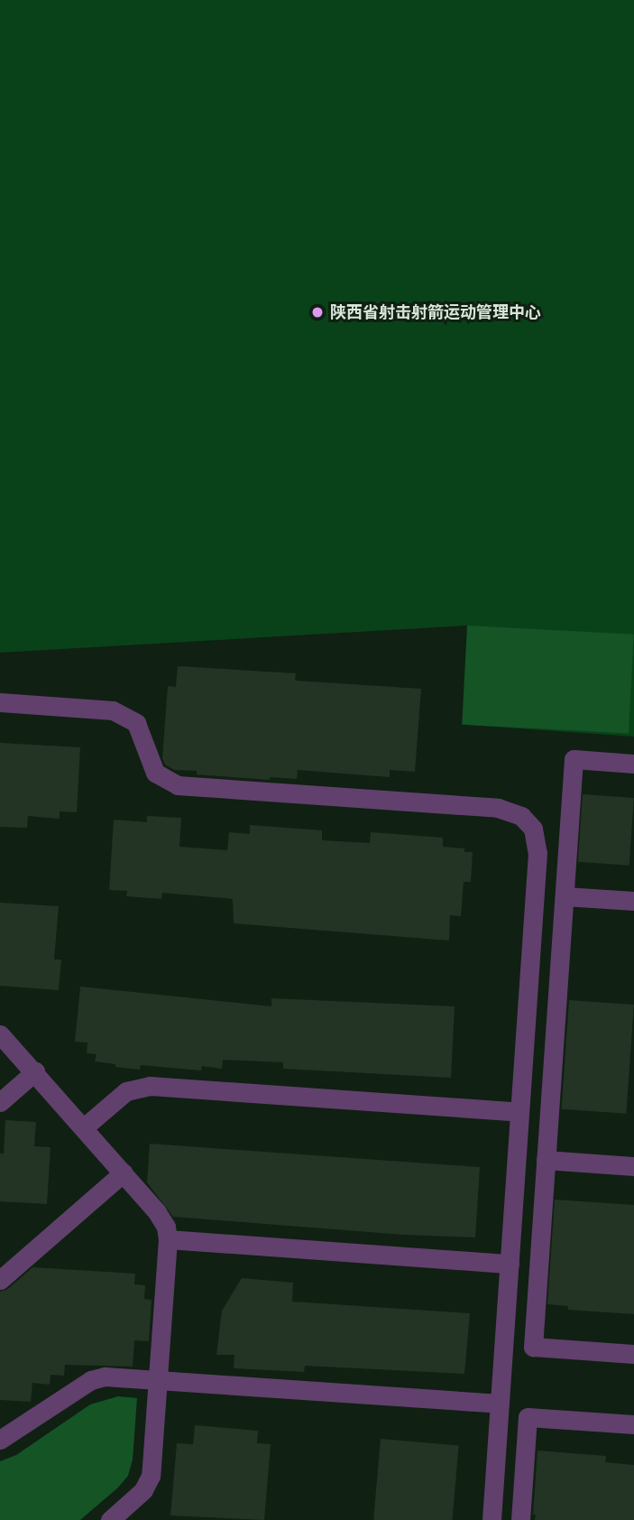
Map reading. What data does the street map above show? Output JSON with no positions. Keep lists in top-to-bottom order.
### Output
{
  "places": ["陕西省射击射箭运动管理中心"]
}
